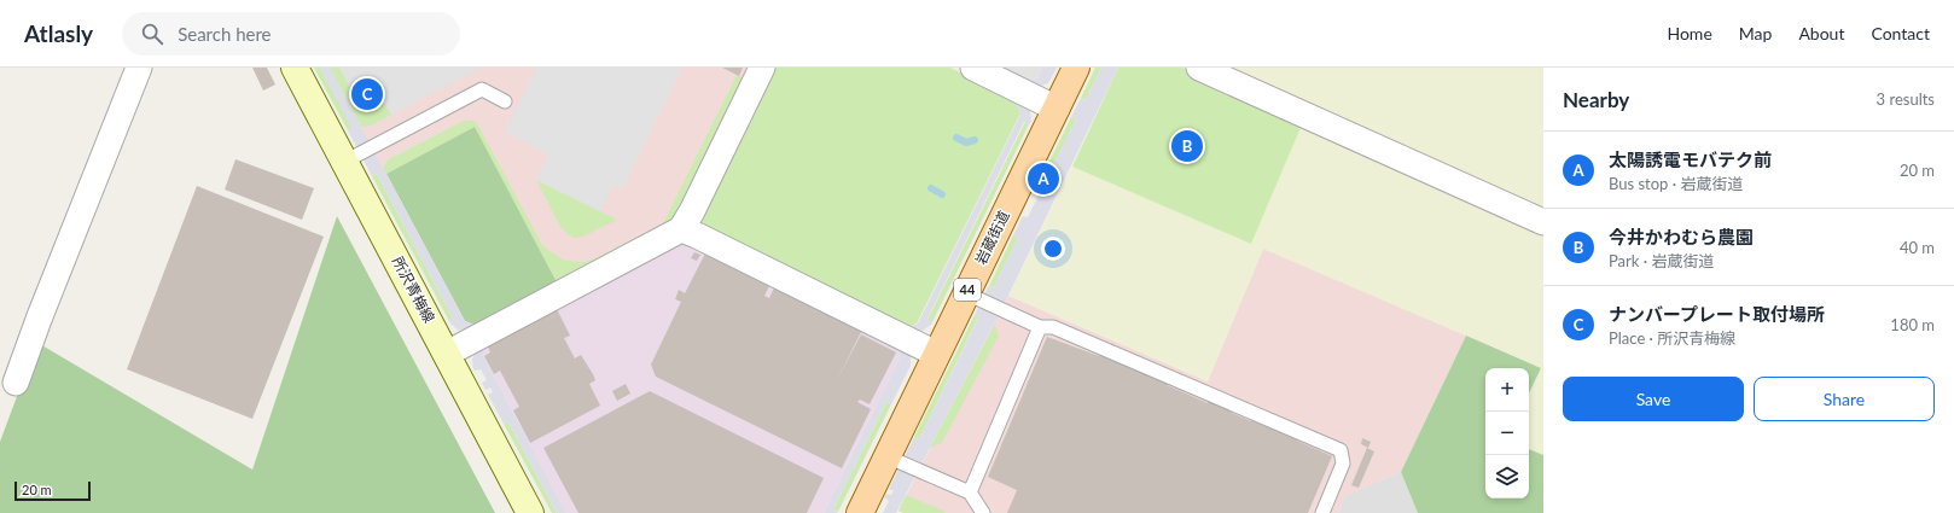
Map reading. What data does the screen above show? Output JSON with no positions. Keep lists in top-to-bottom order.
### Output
{
  "streets": {
    "main road": ["岩蔵街道", "所沢青梅線", "44"]
  },
  "scale_bar": "20 m",
  "page": {
    "header": "Atlasly",
    "search": "Search here",
    "nav": [
      "Home",
      "Map",
      "About",
      "Contact"
    ],
    "heading": ["Nearby", "3 results"],
    "pins": ["C", "B", "A"],
    "list": [
      {
        "mark": "A",
        "name": "太陽誘電モバテク前",
        "note": "Bus stop · 岩蔵街道",
        "value": "20 m"
      },
      {
        "mark": "B",
        "name": "今井かわむら農園",
        "note": "Park · 岩蔵街道",
        "value": "40 m"
      },
      {
        "mark": "C",
        "name": "ナンバープレート取付場所",
        "note": "Place · 所沢青梅線",
        "value": "180 m"
      }
    ],
    "buttons": ["Save", "Share"],
    "map_buttons": ["+", "−"],
    "scale": "20 m"
  }
}
